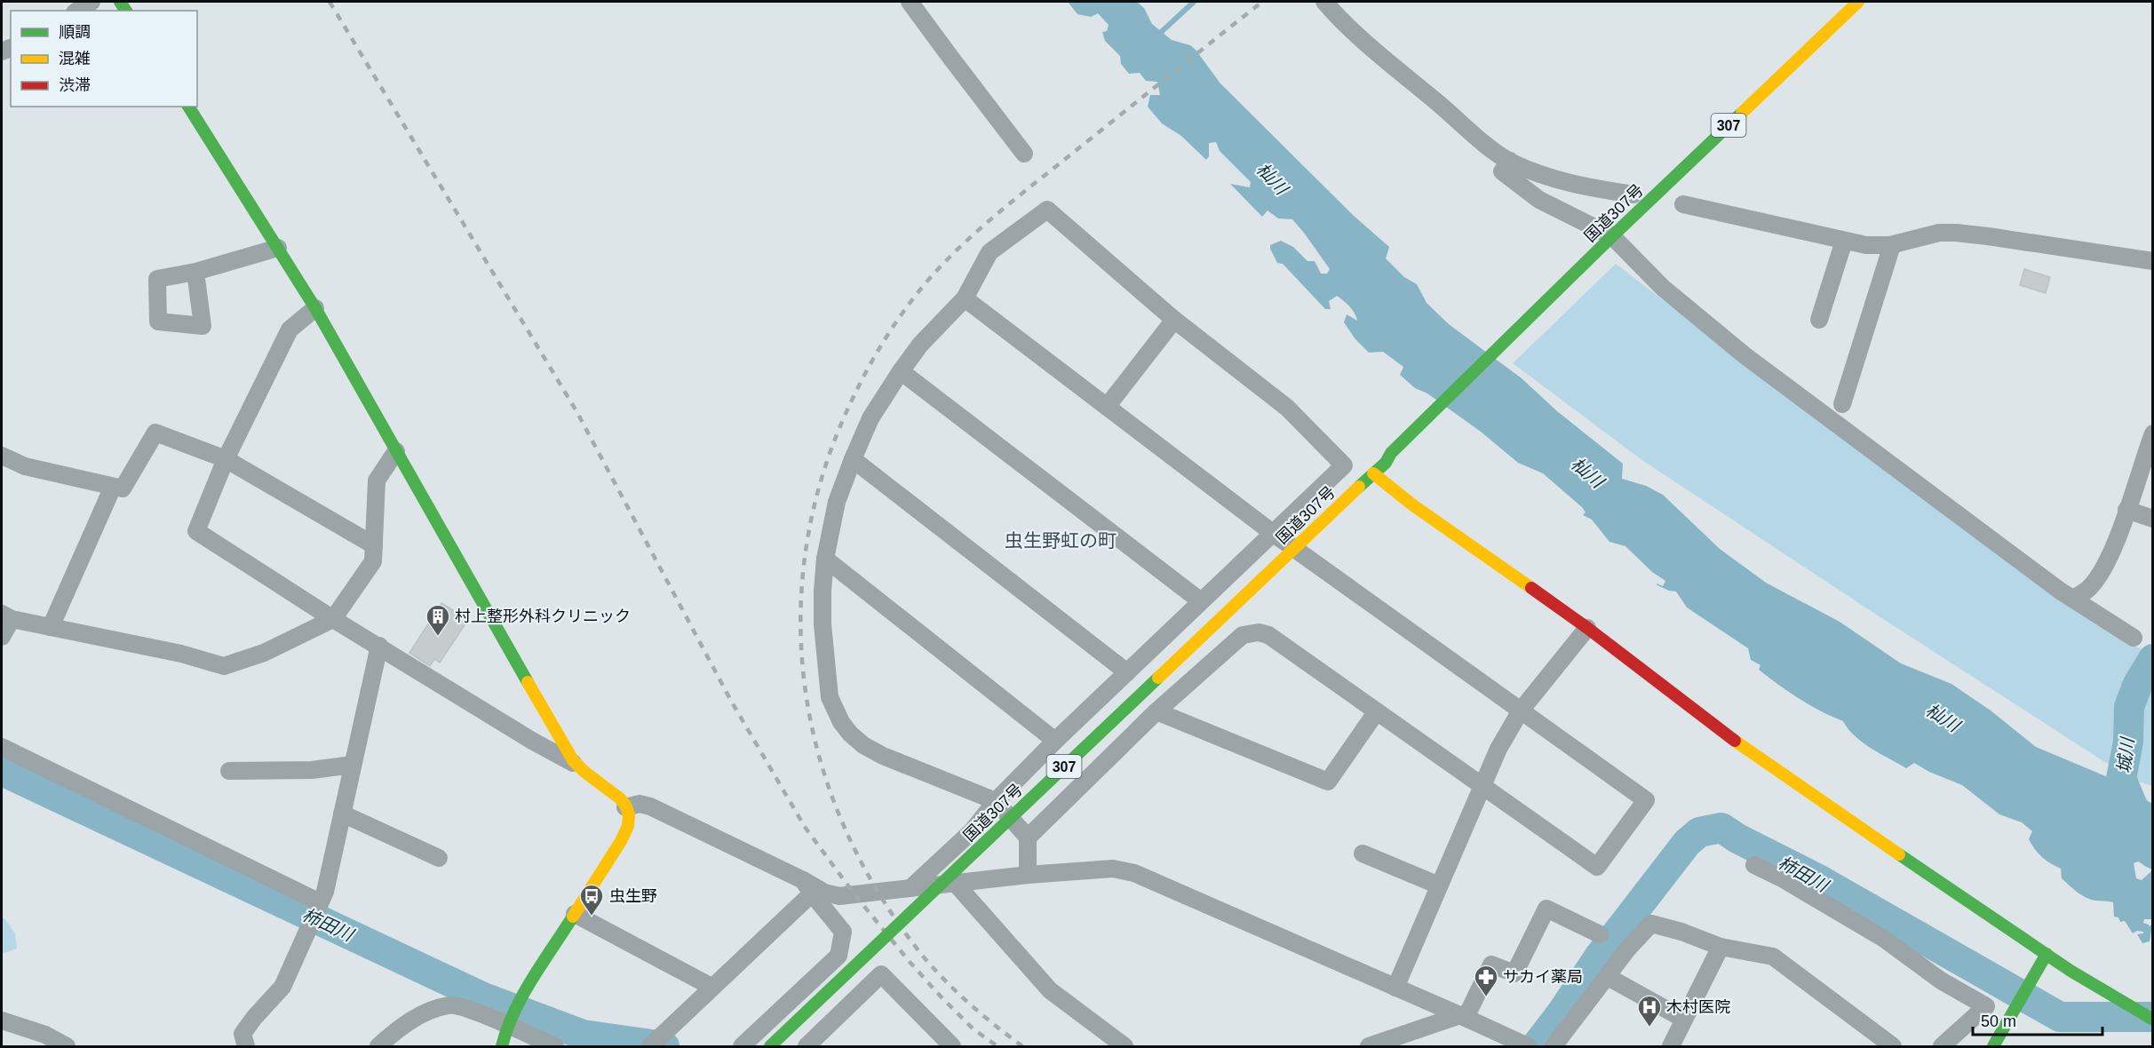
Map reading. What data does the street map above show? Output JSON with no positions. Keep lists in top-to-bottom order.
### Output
{
  "streets": {
    "main road": ["307", "国道307号"]
  },
  "districts": ["虫生野虹の町"],
  "water": ["杣川", "城川", "柿田川"],
  "places": {
    "building": ["村上整形外科クリニック"],
    "bus stop": ["虫生野"],
    "pharmacy": ["サカイ薬局"],
    "hospital": ["木村医院"]
  },
  "legend": ["順調", "混雑", "渋滞"],
  "scale_bar": "50 m"
}
